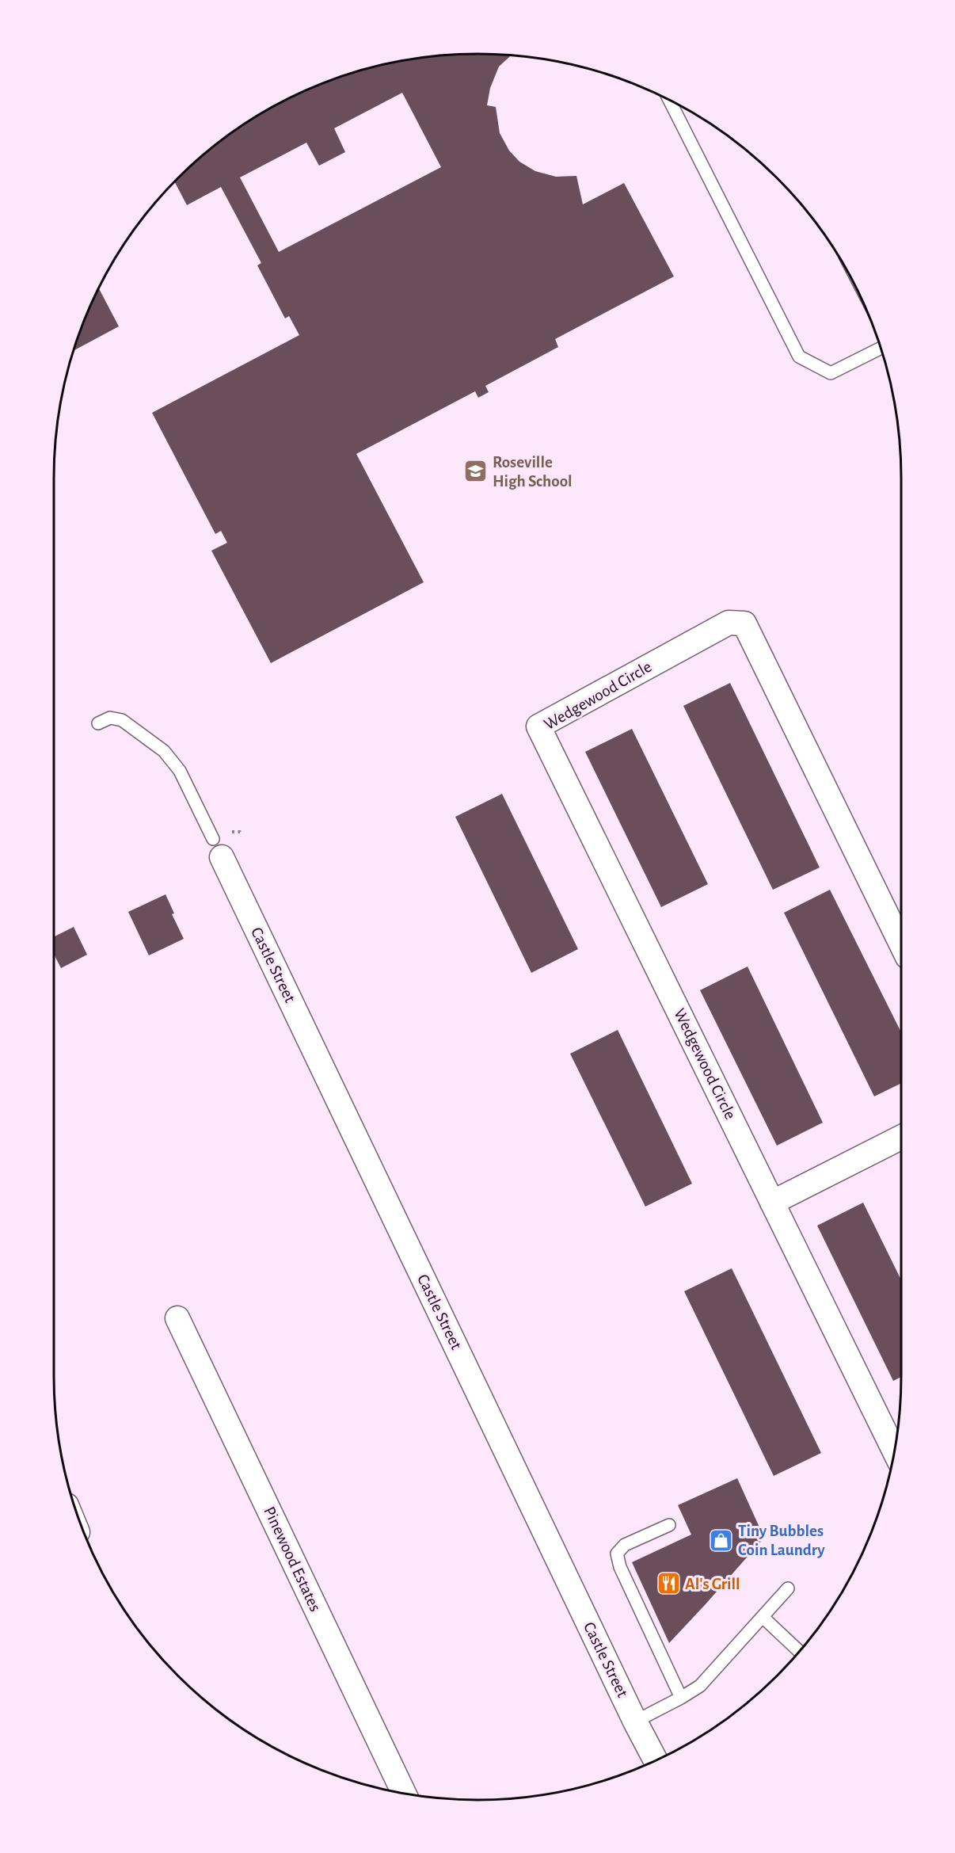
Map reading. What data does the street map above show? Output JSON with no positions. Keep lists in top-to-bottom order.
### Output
{
  "streets": {
    "street": ["Wedgewood Circle", "Castle Street", "Pinewood Estates"]
  },
  "places": {
    "school or university": ["Roseville High School"],
    "shop": ["Tiny Bubbles Coin Laundry"],
    "restaurant": ["Al's Grill"]
  }
}
